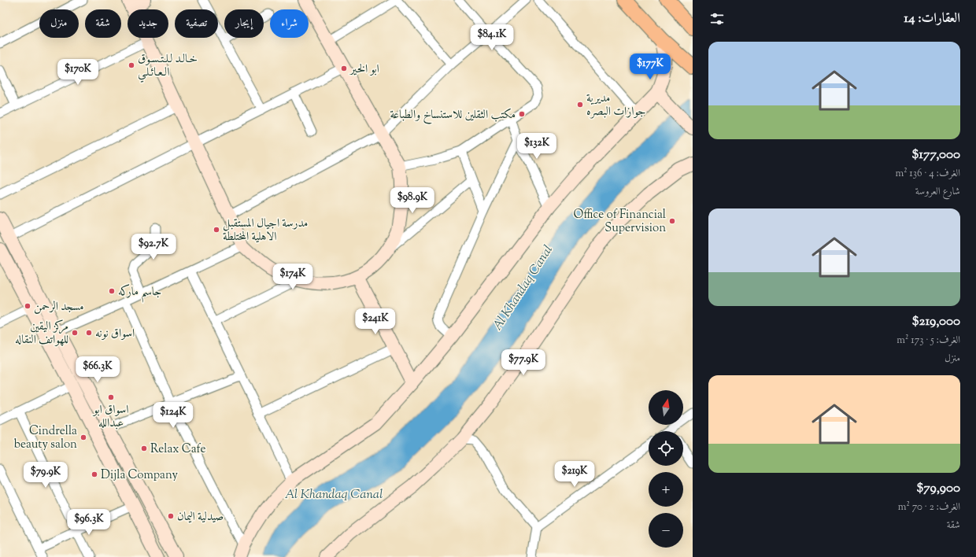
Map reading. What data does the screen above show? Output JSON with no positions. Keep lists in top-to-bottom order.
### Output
{
  "water": ["Al Khandaq Canal"],
  "places": [
    "خـالـد لـلـتـسـوق الـعـائـلـي",
    "ابو الخير",
    "مديرية جوازات البصره",
    "مكتب الثقلين للاستنساخ والطباعة",
    "Office of Financial Supervision",
    "مدرسة اجيال المستقبل الاهلية المختلطة",
    "جاسم ماركه",
    "مسجد الرحمن",
    "مركز اليقين للهواتف النقاله",
    "اسواق نونه",
    "اسواق ابو عبدالله",
    "Cindrella beauty salon",
    "Relax Cafe",
    "Dijla Company",
    "صيدلية اليمان"
  ],
  "north": "top",
  "page": {
    "heading": "العقارات: 14",
    "chip": [
      "شراء",
      "إيجار",
      "تصفية",
      "جديد",
      "شقة",
      "منزل"
    ],
    "price": [
      "$84.1K",
      "$177K",
      "$170K",
      "$132K",
      "$98.9K",
      "$92.7K",
      "$174K",
      "$241K",
      "$77.9K",
      "$66.3K",
      "$124K",
      "$219K",
      "$79.9K",
      "$96.3K"
    ],
    "list": [
      {
        "name": "$177,000",
        "note": "الغرف: 4 · 136 m² · شارع العروسة"
      },
      {
        "name": "$219,000",
        "note": "الغرف: 5 · 173 m² · منزل"
      },
      {
        "name": "$79,900",
        "note": "الغرف: 2 · 70 m² · شقة"
      }
    ],
    "map_buttons": ["+", "−"]
  }
}
